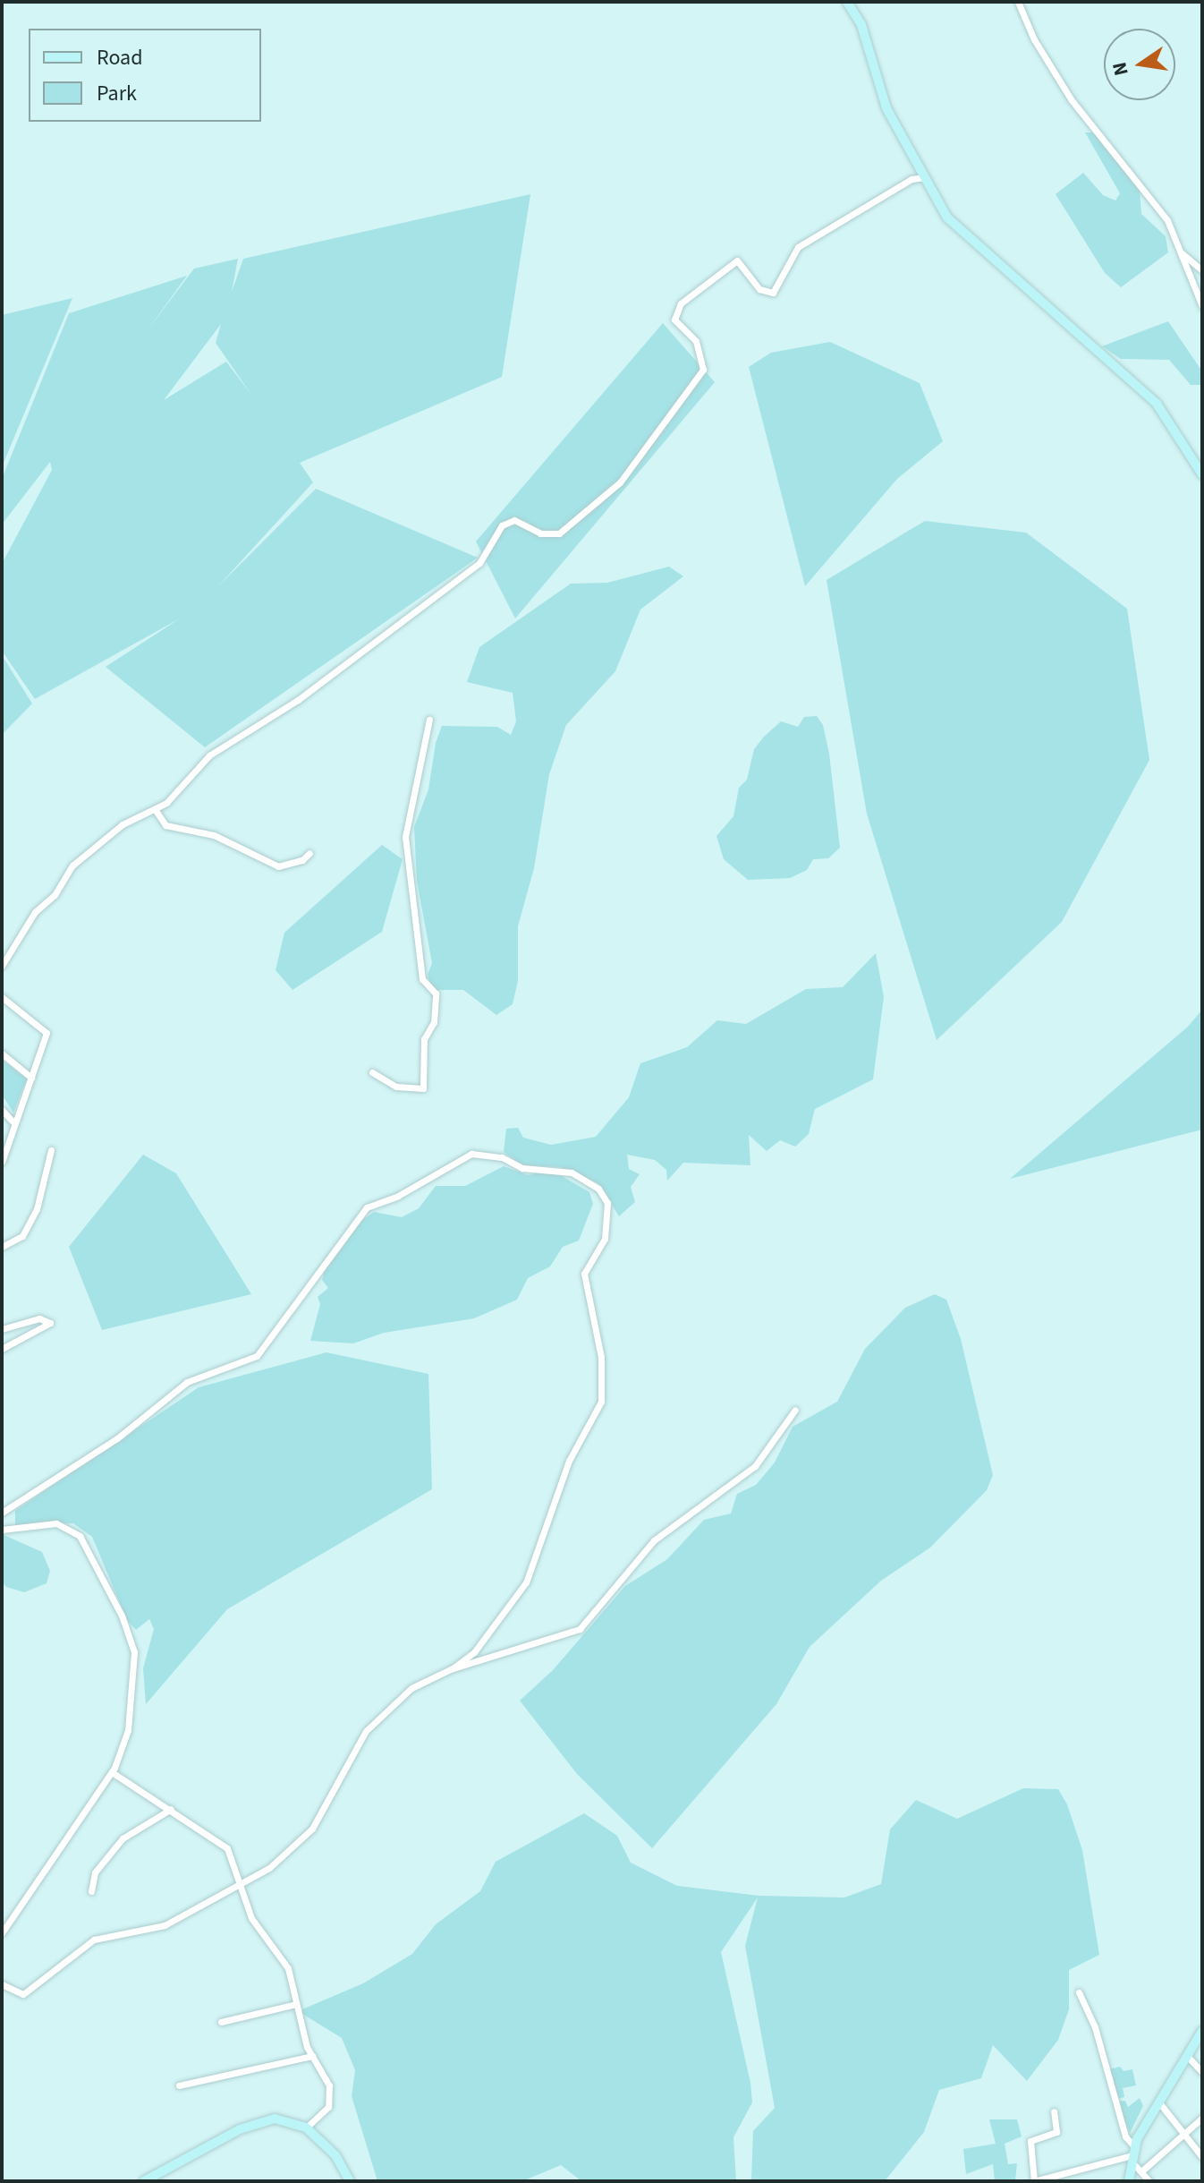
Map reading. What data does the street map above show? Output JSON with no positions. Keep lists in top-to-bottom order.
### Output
{
  "legend": ["Road", "Park"],
  "north": "left"
}
